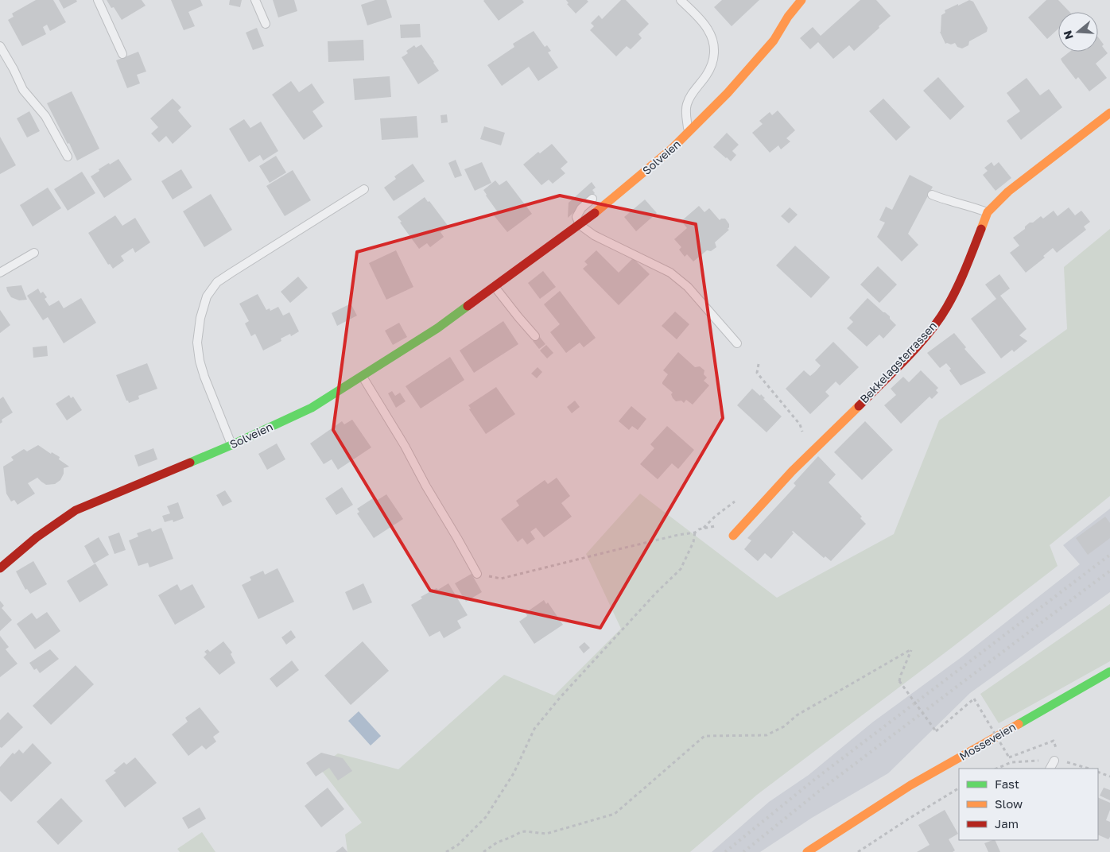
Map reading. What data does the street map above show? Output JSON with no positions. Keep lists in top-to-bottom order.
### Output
{
  "streets": {
    "main road": ["Solveien", "Bekkelagsterrassen", "Mosseveien"]
  },
  "legend": ["Fast", "Slow", "Jam"],
  "north": "left"
}
